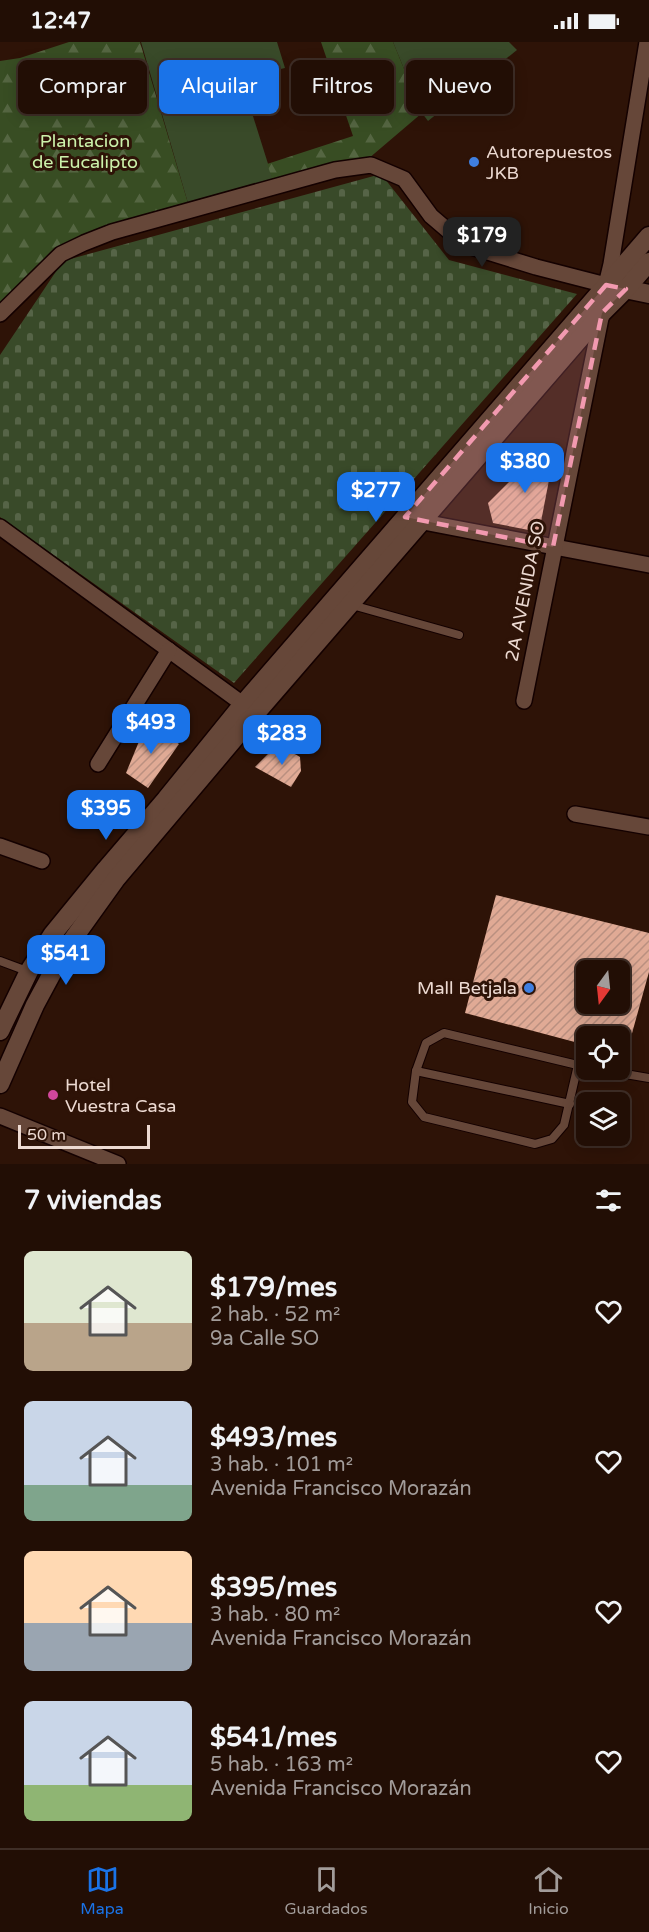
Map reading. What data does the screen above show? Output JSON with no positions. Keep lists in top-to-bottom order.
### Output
{
  "streets": {
    "street": ["2A AVENIDA SO"]
  },
  "parks": ["Plantacion de Eucalipto"],
  "places": ["Autorepuestos JKB", "Mall Betjala", "Hotel Vuestra Casa"],
  "scale_bar": "50 m",
  "north": "bottom",
  "page": {
    "status": "12:47",
    "chip": [
      "Comprar",
      "Alquilar",
      "Filtros",
      "Nuevo"
    ],
    "price": [
      "$179",
      "$380",
      "$277",
      "$493",
      "$283",
      "$395",
      "$541"
    ],
    "scale": "50 m",
    "heading": "7 viviendas",
    "list": [
      {
        "name": "$179/mes",
        "note": "2 hab. · 52 m² · 9a Calle SO"
      },
      {
        "name": "$493/mes",
        "note": "3 hab. · 101 m² · Avenida Francisco Morazán"
      },
      {
        "name": "$395/mes",
        "note": "3 hab. · 80 m² · Avenida Francisco Morazán"
      },
      {
        "name": "$541/mes",
        "note": "5 hab. · 163 m² · Avenida Francisco Morazán"
      }
    ],
    "tabs": ["Mapa", "Guardados", "Inicio"]
  }
}
